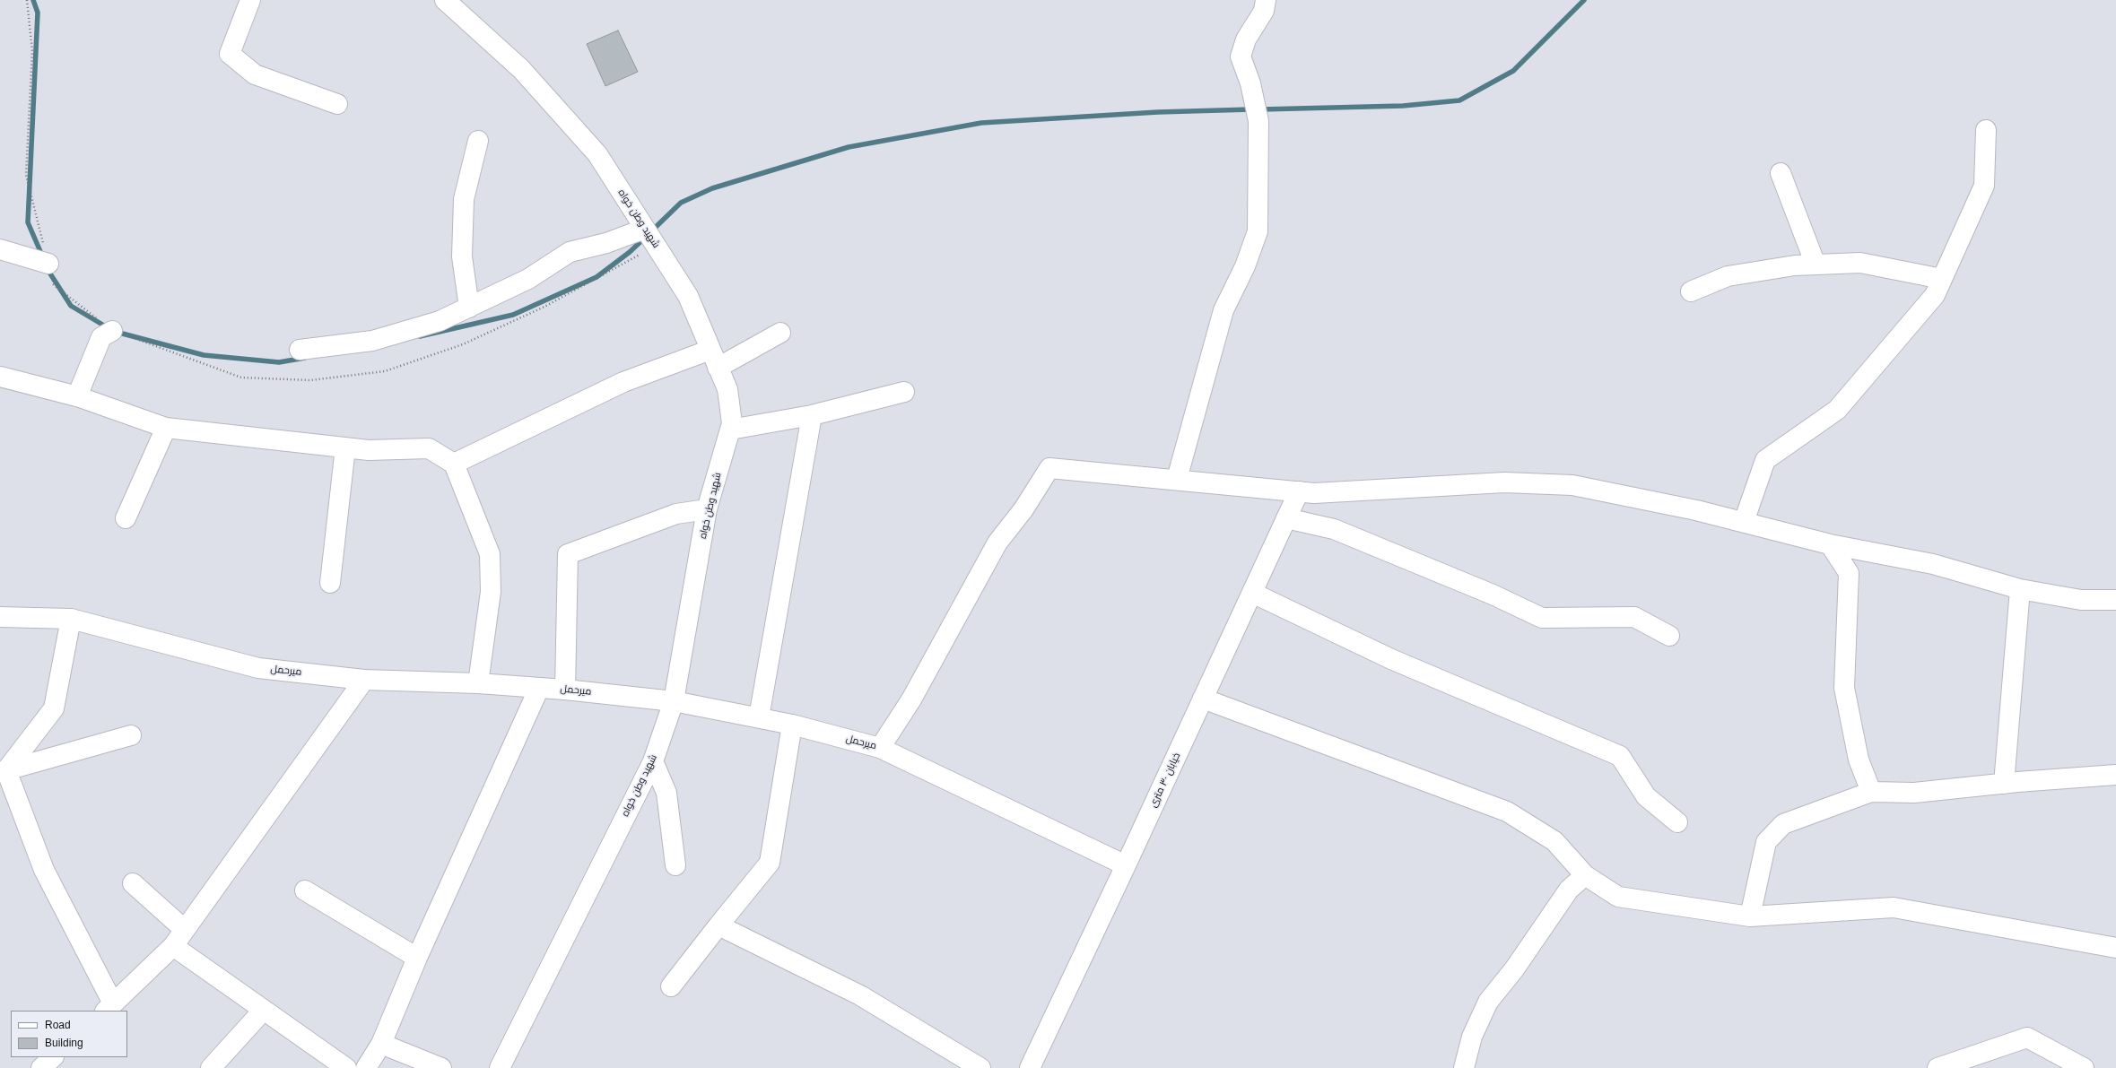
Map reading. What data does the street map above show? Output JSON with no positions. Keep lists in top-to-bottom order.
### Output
{
  "streets": {
    "street": ["شهید وطن خواه", "میرحمل", "خیابان ۳۰ متری"]
  },
  "crossings": [
    ["شهید وطن خواه", "میرحمل"],
    ["میرحمل", "خیابان ۳۰ متری"]
  ],
  "legend": ["Road", "Building"]
}
